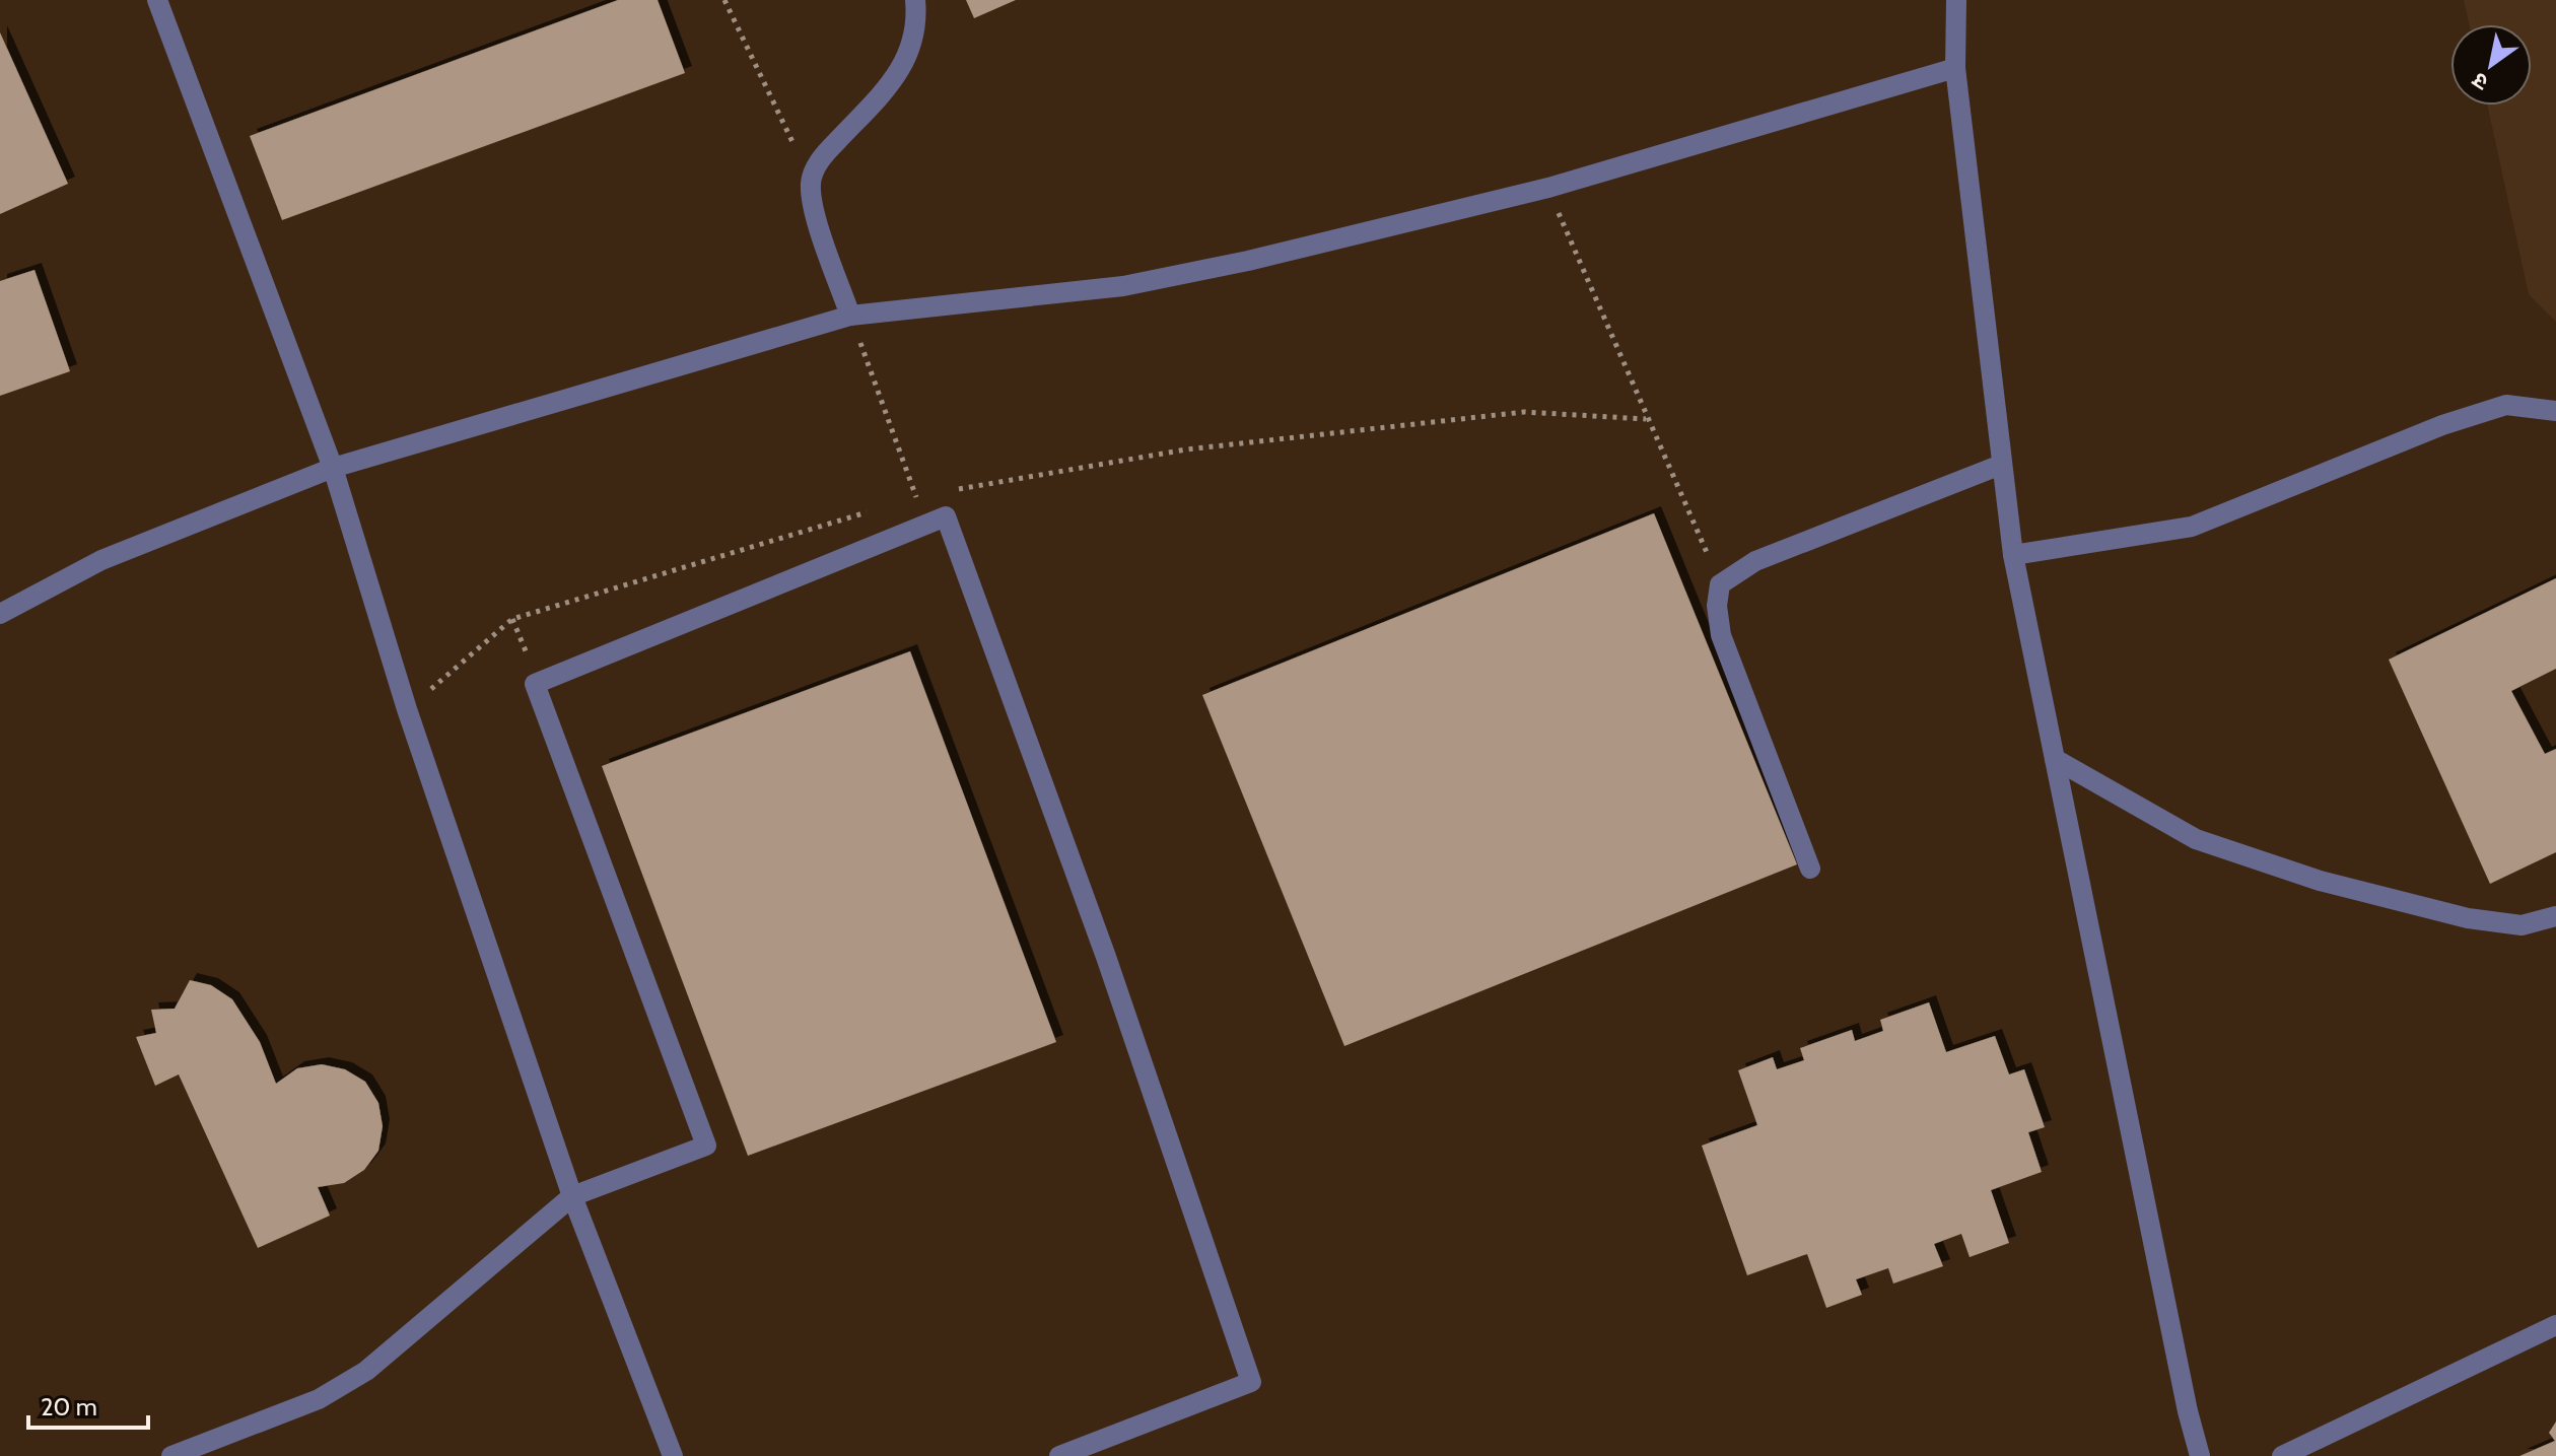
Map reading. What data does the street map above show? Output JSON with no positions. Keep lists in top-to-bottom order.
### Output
{
  "scale_bar": "20 m",
  "north": "bottom left"
}
